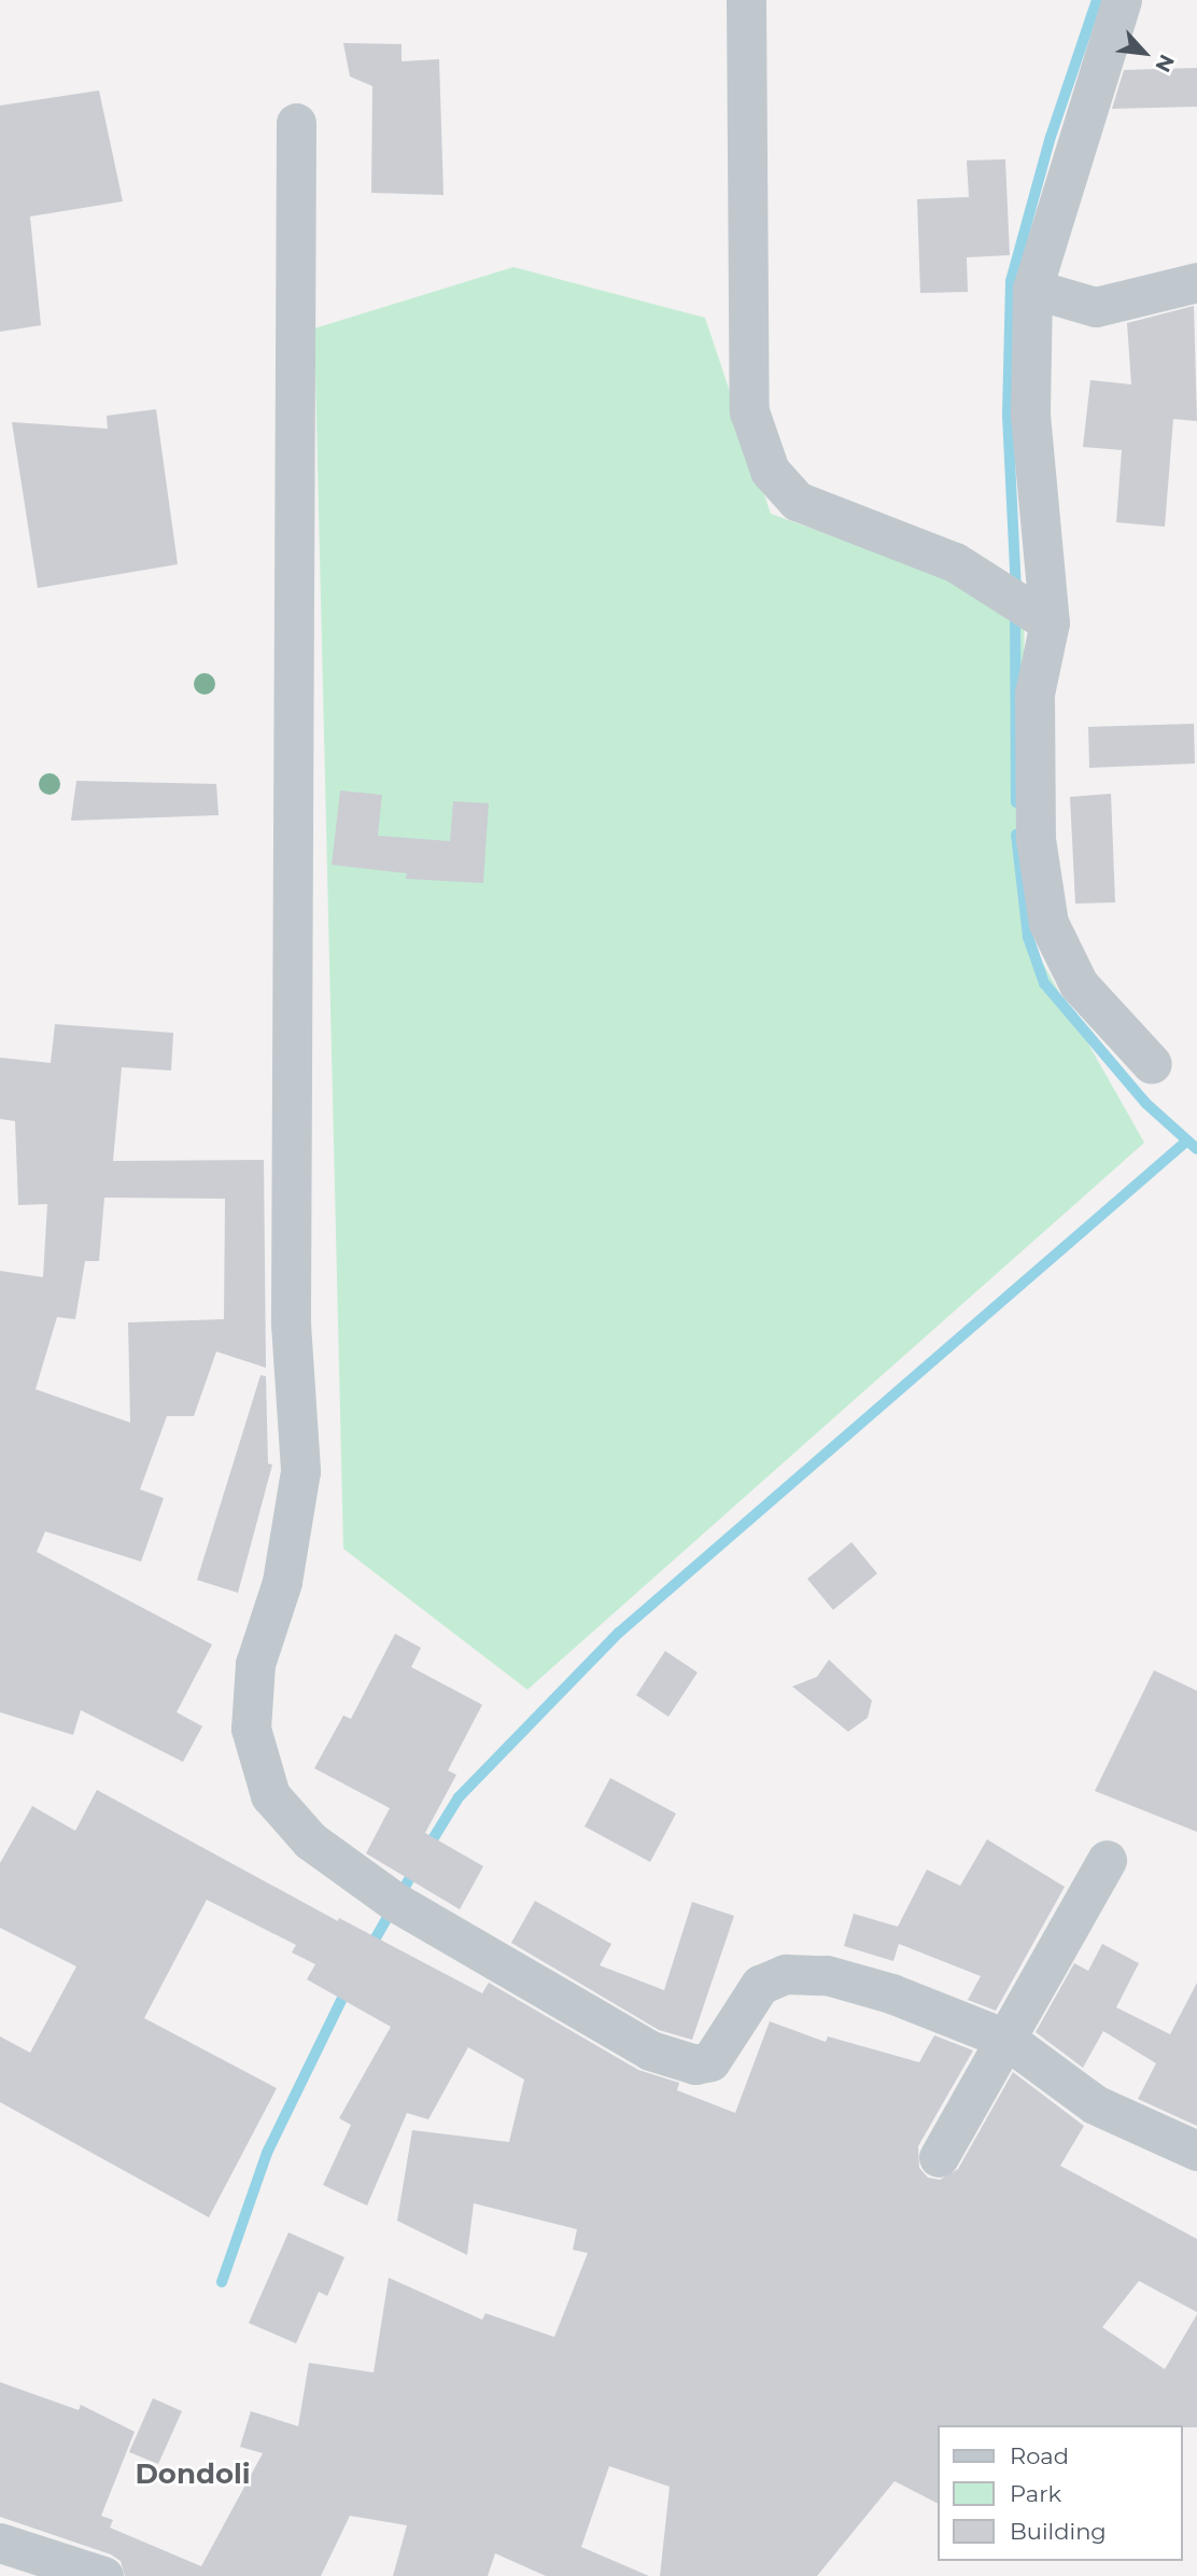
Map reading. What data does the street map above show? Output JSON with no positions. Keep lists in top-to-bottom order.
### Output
{
  "districts": ["Dondoli"],
  "legend": ["Road", "Park", "Building"],
  "north": "bottom right"
}
